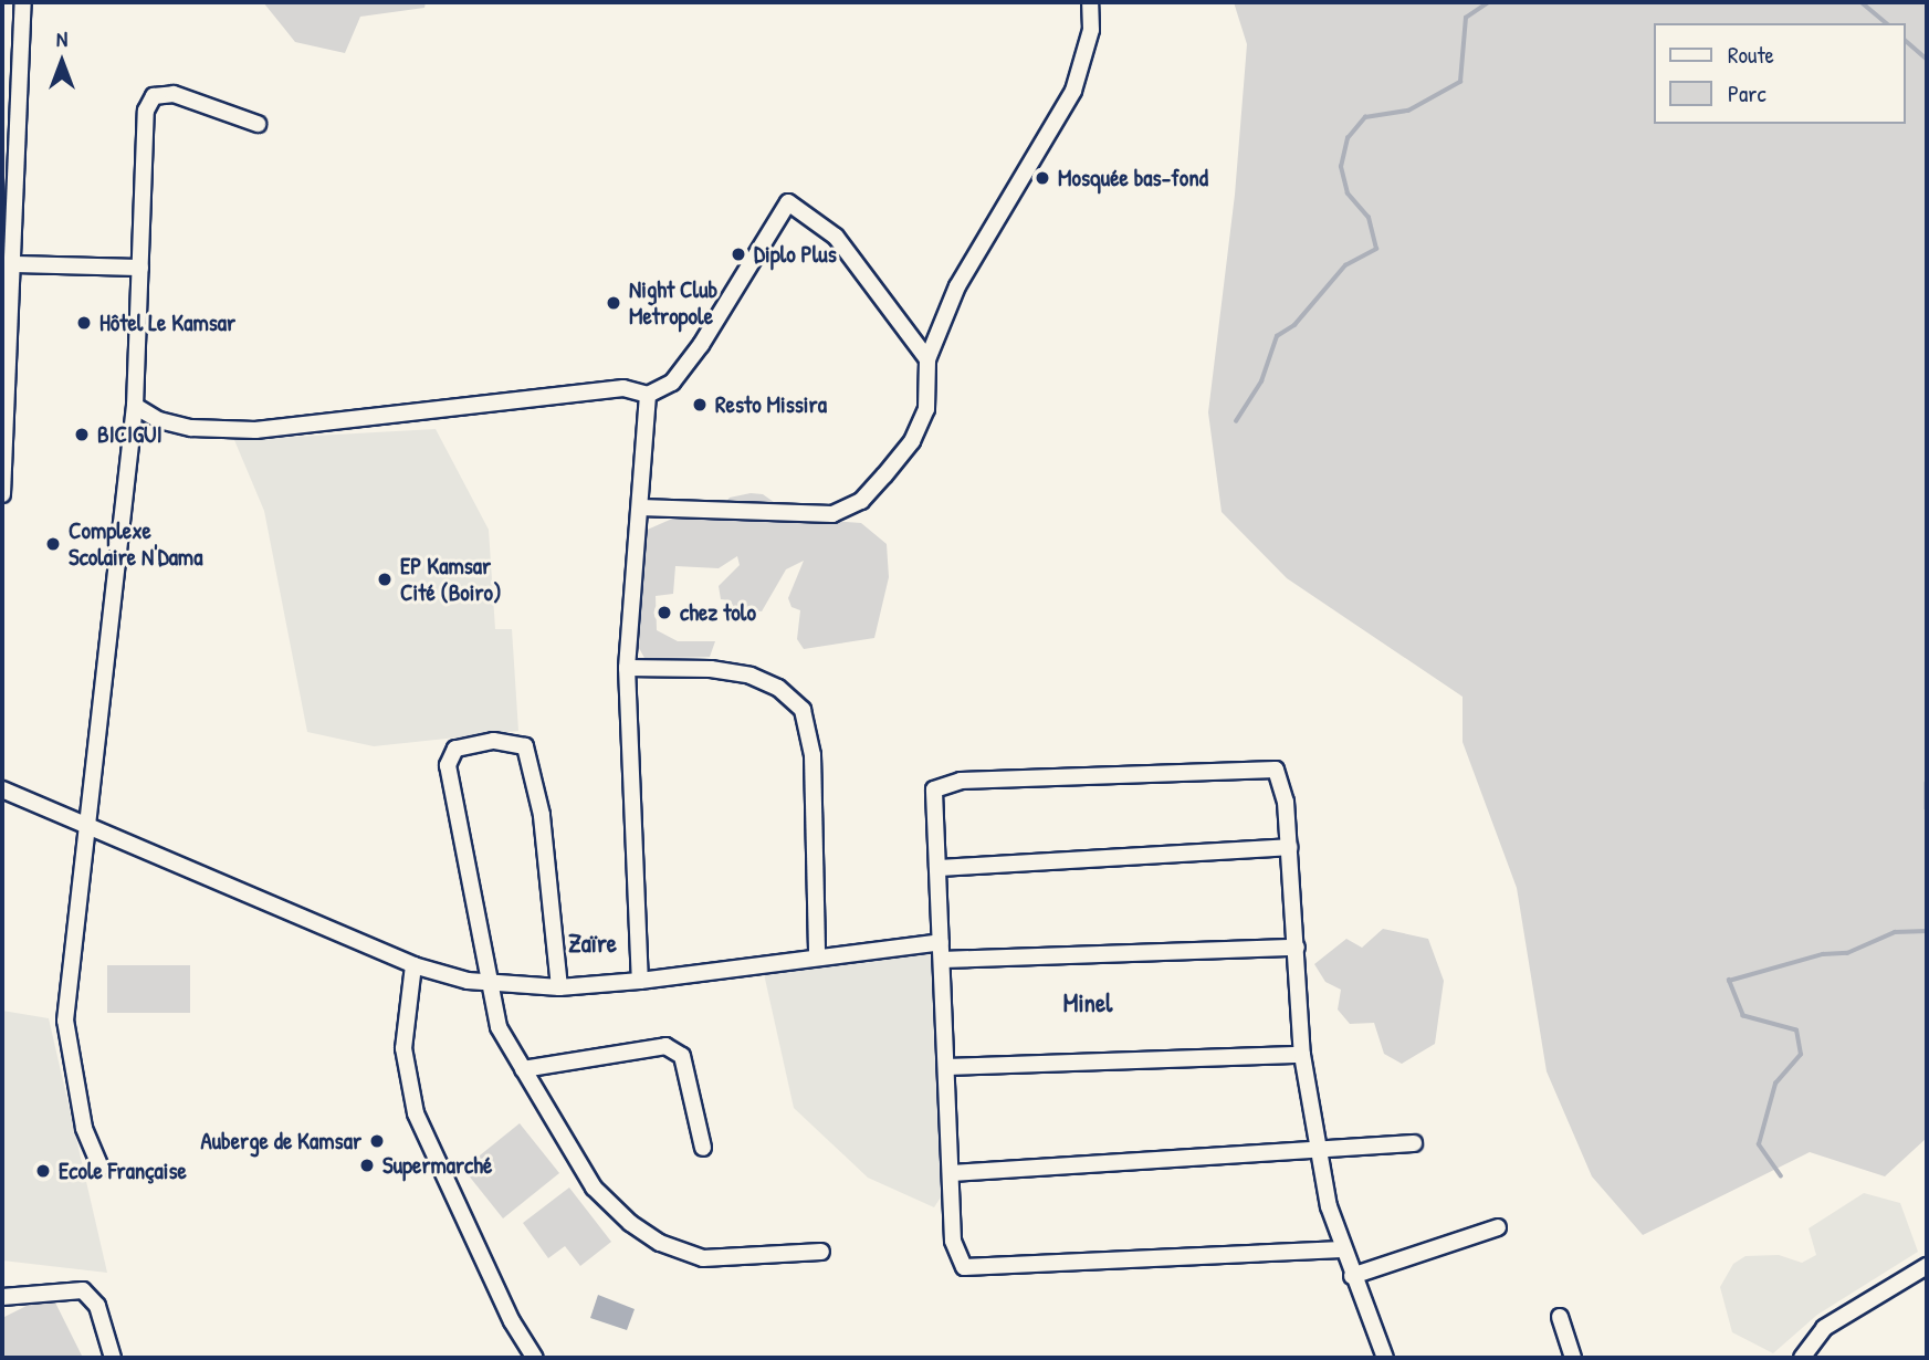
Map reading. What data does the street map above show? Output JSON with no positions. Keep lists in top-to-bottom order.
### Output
{
  "districts": ["Zaïre", "Minel"],
  "places": [
    "Mosquée bas-fond",
    "Diplo Plus",
    "Night Club Metropole",
    "Hôtel Le Kamsar",
    "Resto Missira",
    "BICIGUI",
    "Complexe Scolaire N'Dama",
    "EP Kamsar Cité (Boiro)",
    "chez tolo",
    "Auberge de Kamsar",
    "Supermarché",
    "Ecole Française"
  ],
  "legend": ["Route", "Parc"],
  "north": "top"
}
